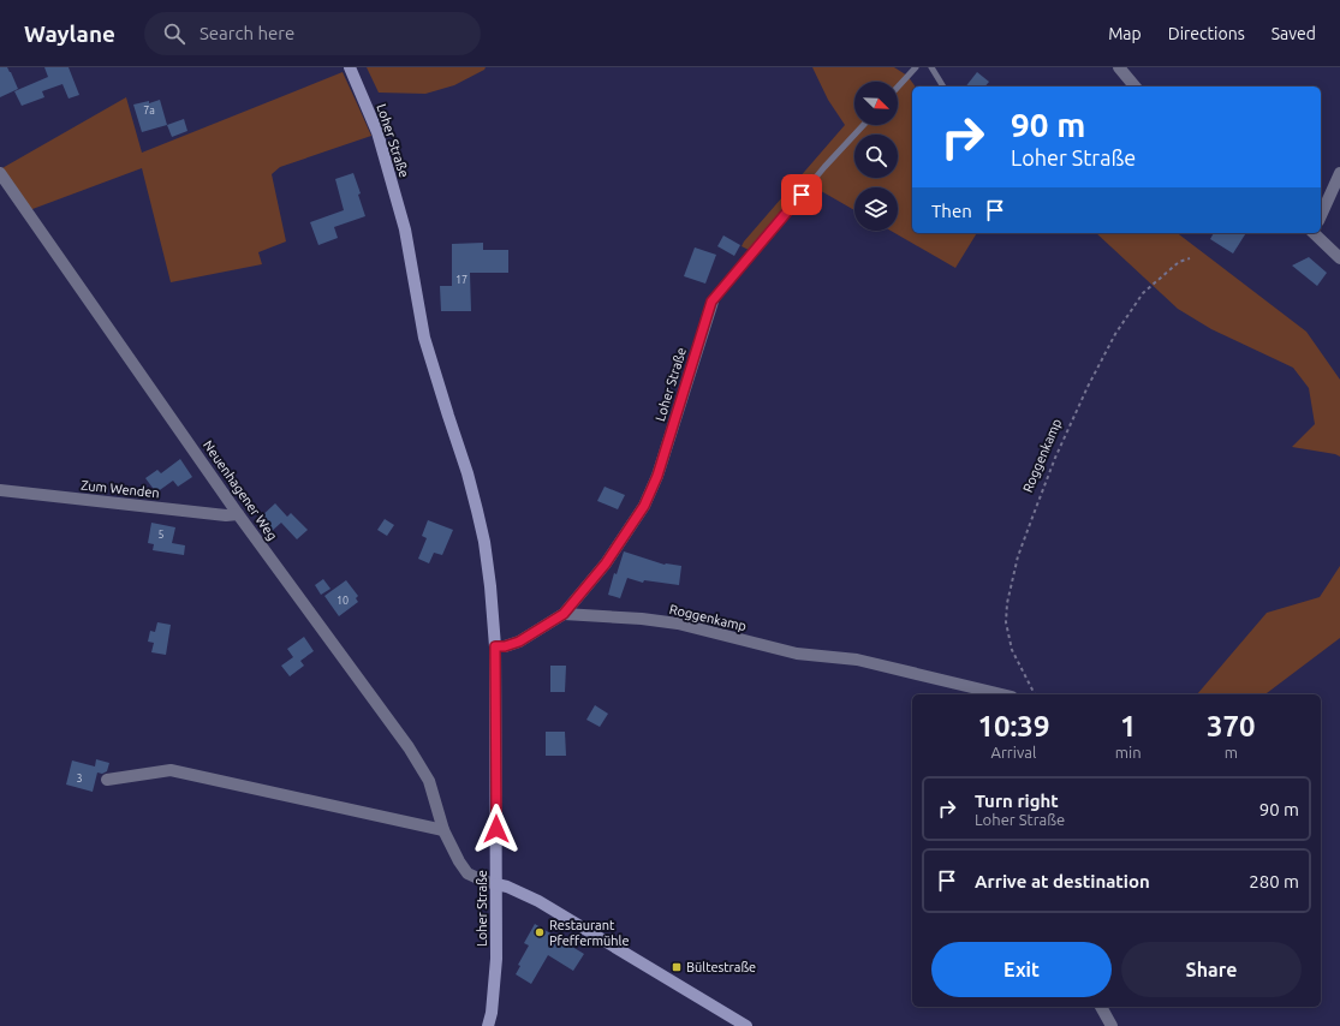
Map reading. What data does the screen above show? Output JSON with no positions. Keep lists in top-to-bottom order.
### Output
{
  "streets": {
    "street": [
      "Loher Straße",
      "Roggenkamp",
      "Zum Wenden",
      "Neuenhagener Weg"
    ]
  },
  "crossings": [
    ["Loher Straße", "Roggenkamp"],
    ["Loher Straße", "Neuenhagener Weg"],
    ["Zum Wenden", "Neuenhagener Weg"]
  ],
  "places": {
    "other": ["Restaurant Pfeffermühle"],
    "transit": ["Bültestraße"]
  },
  "house_numbers": [
    "7a",
    "17",
    "5",
    "10",
    "3"
  ],
  "north": "bottom right",
  "page": {
    "header": "Waylane",
    "search": "Search here",
    "nav": ["Map", "Directions", "Saved"],
    "turn": ["90 m", "Loher Straße"],
    "then": "Then",
    "eta": [
      "10:39",
      "Arrival",
      "1",
      "min",
      "370",
      "m"
    ],
    "list": [
      {
        "name": "Turn right",
        "note": "Loher Straße",
        "value": "90 m"
      },
      {
        "name": "Arrive at destination",
        "value": "280 m"
      }
    ],
    "buttons": ["Exit", "Share"]
  }
}
